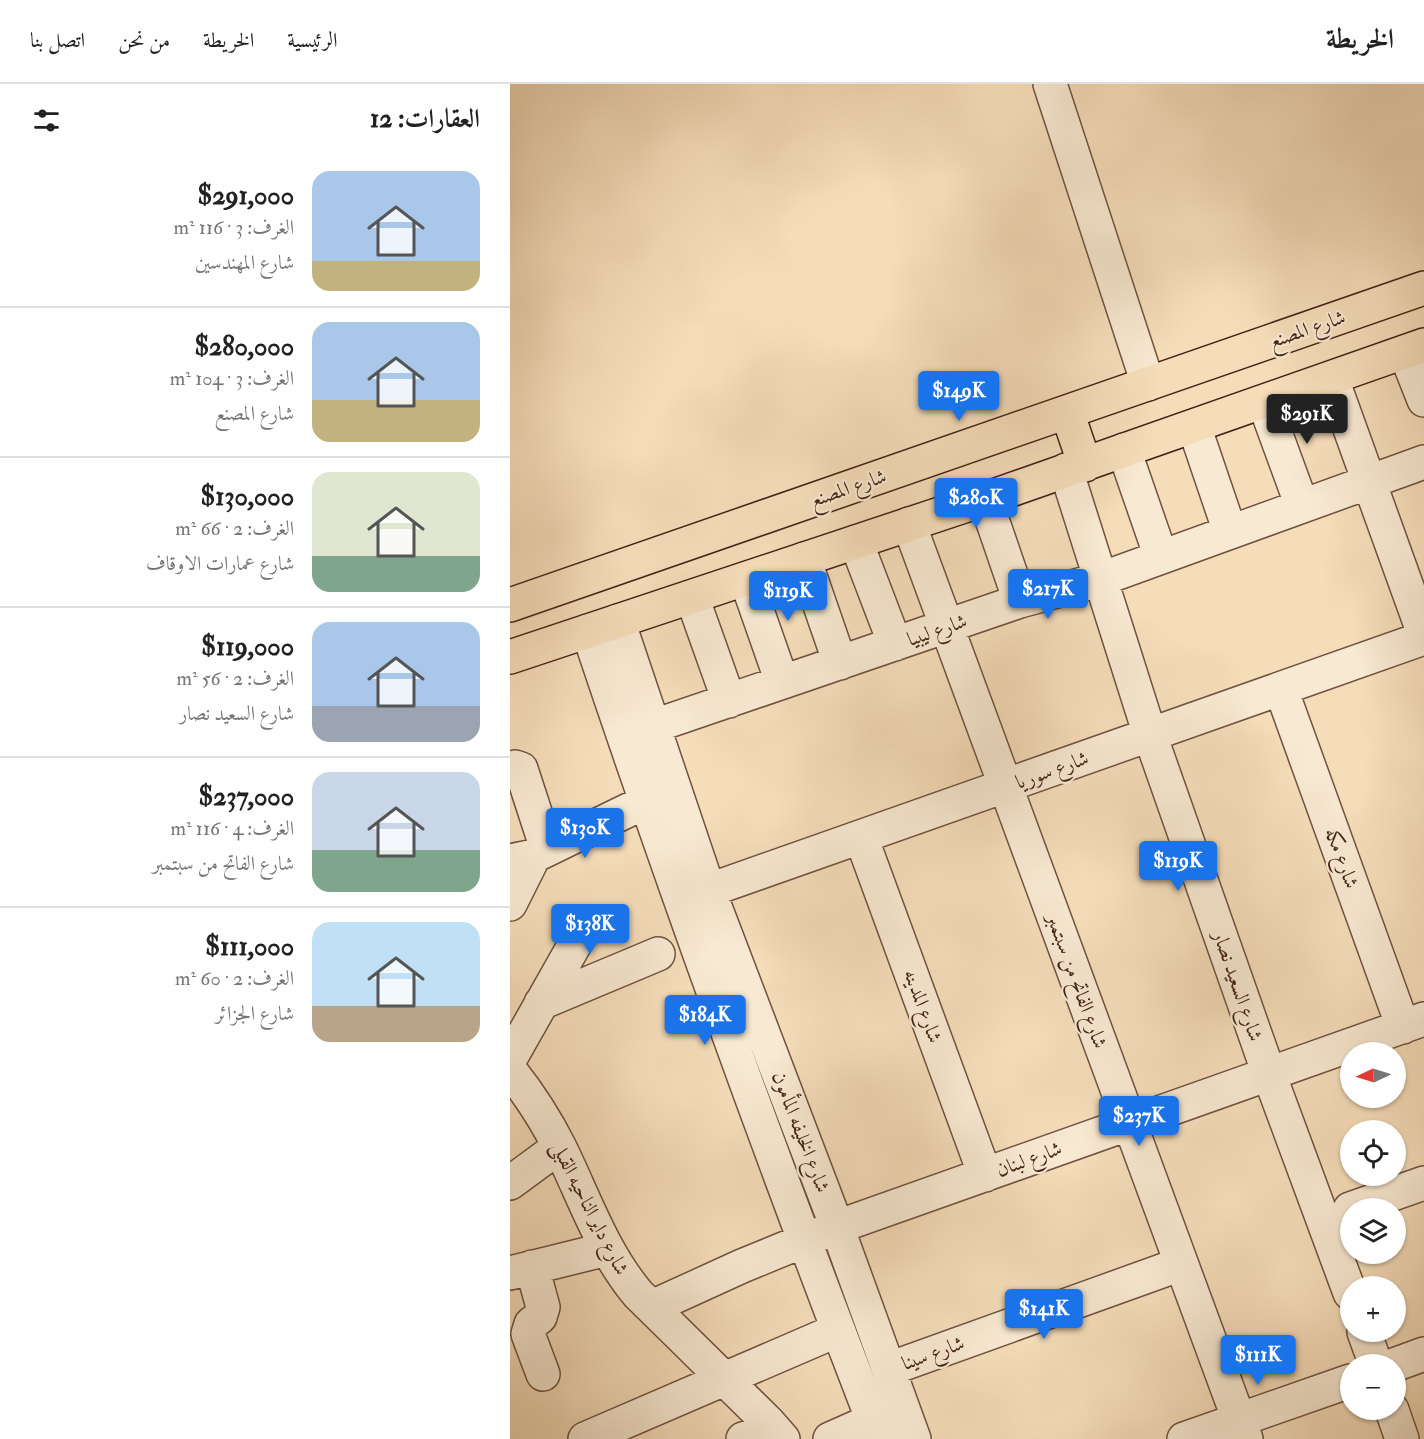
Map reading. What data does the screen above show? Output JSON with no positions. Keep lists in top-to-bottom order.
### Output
{
  "streets": {
    "main road": ["شارع المصنع"],
    "street": [
      "شارع ليبيا",
      "شارع سوريا",
      "شارع مكه",
      "شارع الفاتح من سبتمبر",
      "شارع السعيد نصار",
      "شارع المدينه",
      "شارع الخليفه المأمون",
      "شارع لبنان",
      "شارع داير الناحيه القبلى",
      "شارع سينا"
    ]
  },
  "crossings": [
    ["شارع ليبيا", "شارع الفاتح من سبتمبر"],
    ["شارع ليبيا", "شارع السعيد نصار"],
    ["شارع ليبيا", "شارع الخليفه المأمون"],
    ["شارع سوريا", "شارع مكه"],
    ["شارع سوريا", "شارع الفاتح من سبتمبر"],
    ["شارع سوريا", "شارع السعيد نصار"],
    ["شارع سوريا", "شارع المدينه"],
    ["شارع سوريا", "شارع الخليفه المأمون"],
    ["شارع مكه", "شارع لبنان"],
    ["شارع الفاتح من سبتمبر", "شارع لبنان"],
    ["شارع الفاتح من سبتمبر", "شارع سينا"],
    ["شارع السعيد نصار", "شارع لبنان"],
    ["شارع المدينه", "شارع لبنان"],
    ["شارع الخليفه المأمون", "شارع لبنان"],
    ["شارع الخليفه المأمون", "شارع سينا"],
    ["شارع لبنان", "شارع داير الناحيه القبلى"]
  ],
  "north": "left",
  "page": {
    "header": "الخريطة",
    "nav": [
      "الرئيسية",
      "الخريطة",
      "من نحن",
      "اتصل بنا"
    ],
    "heading": "العقارات: 12",
    "list": [
      {
        "name": "$291,000",
        "note": "الغرف: 3 · 116 m² · شارع المهندسين"
      },
      {
        "name": "$280,000",
        "note": "الغرف: 3 · 104 m² · شارع المصنع"
      },
      {
        "name": "$130,000",
        "note": "الغرف: 2 · 66 m² · شارع عمارات الاوقاف"
      },
      {
        "name": "$119,000",
        "note": "الغرف: 2 · 56 m² · شارع السعيد نصار"
      },
      {
        "name": "$237,000",
        "note": "الغرف: 4 · 116 m² · شارع الفاتح من سبتمبر"
      },
      {
        "name": "$111,000",
        "note": "الغرف: 2 · 60 m² · شارع الجزائر"
      }
    ],
    "price": [
      "$149K",
      "$291K",
      "$280K",
      "$217K",
      "$119K",
      "$130K",
      "$119K",
      "$138K",
      "$184K",
      "$237K",
      "$141K",
      "$111K"
    ],
    "map_buttons": ["+", "−"]
  }
}
